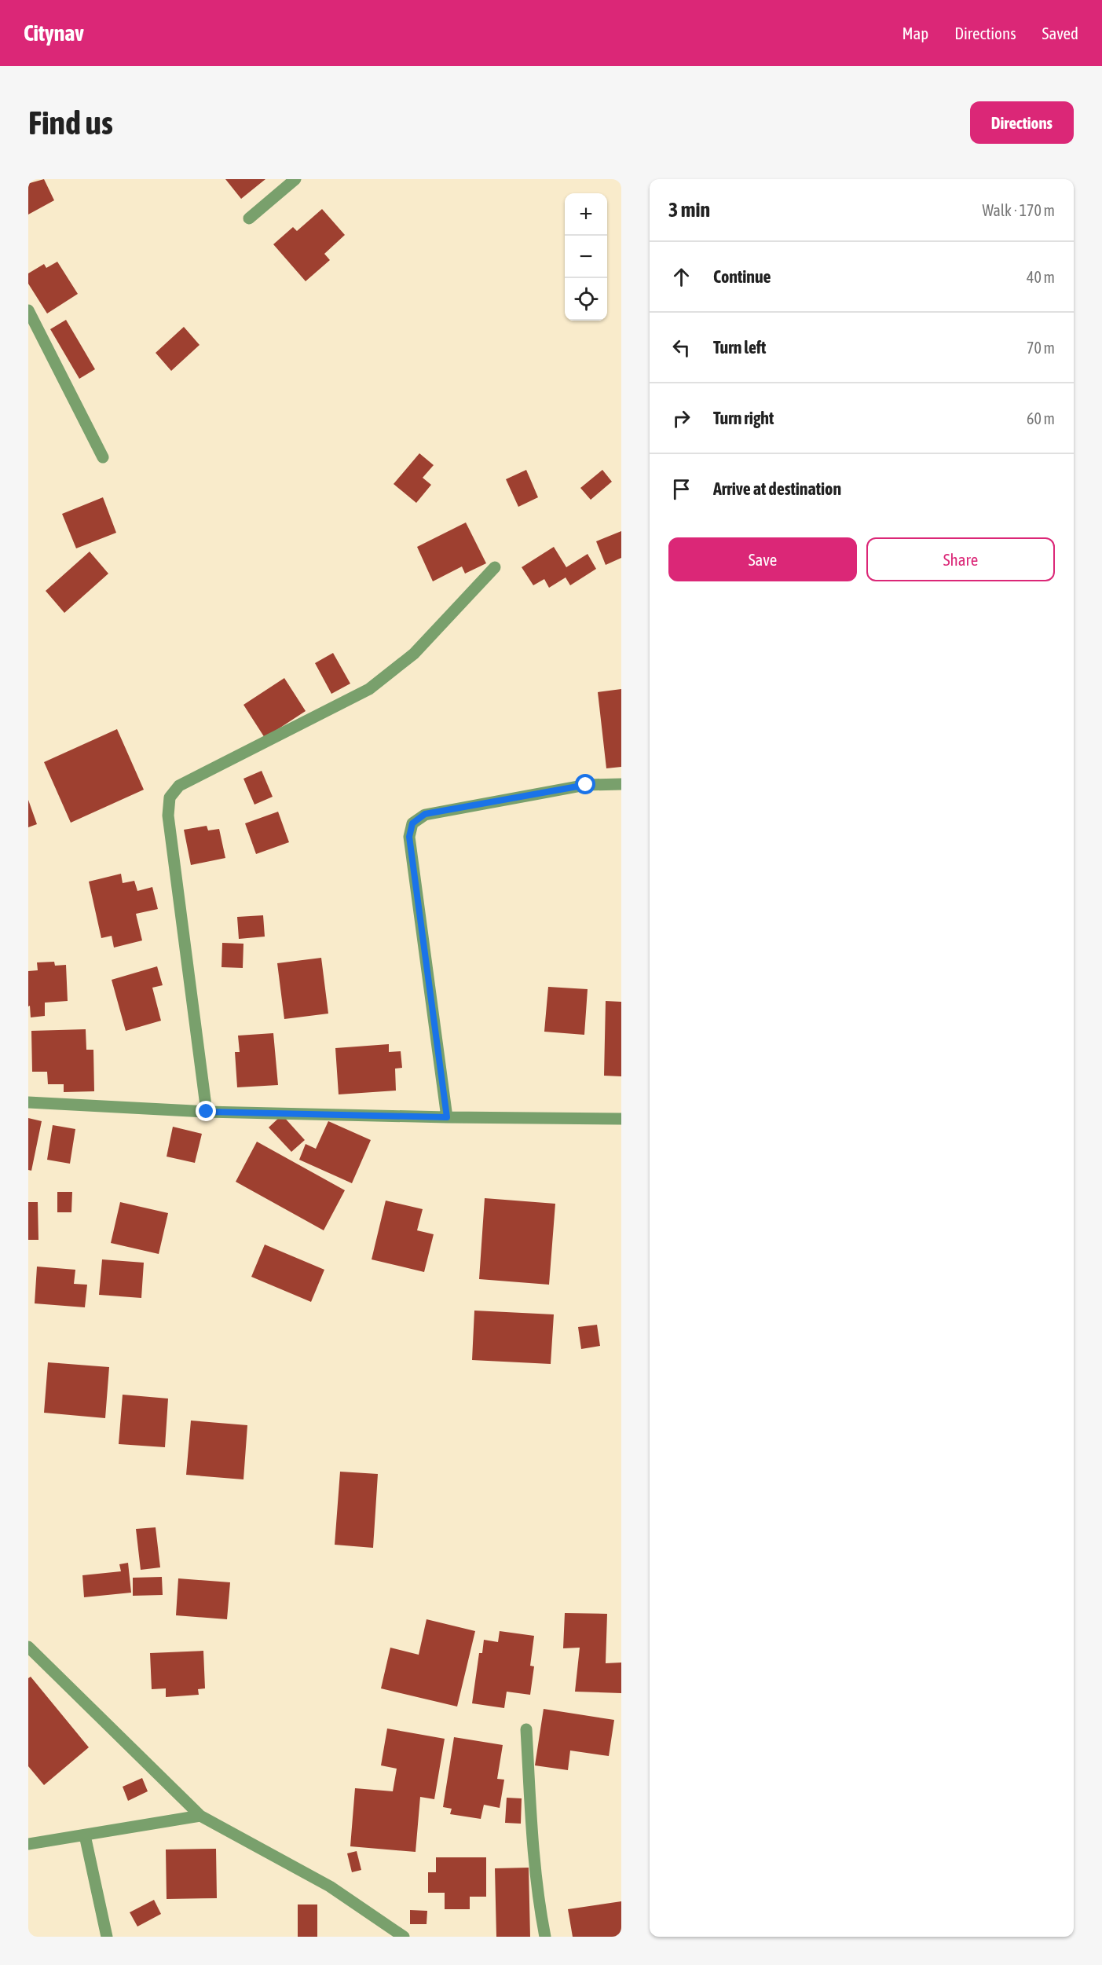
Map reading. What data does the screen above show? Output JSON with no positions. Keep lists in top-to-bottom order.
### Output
{
  "page": {
    "header": "Citynav",
    "nav": ["Map", "Directions", "Saved"],
    "buttons": [
      "Directions",
      ["Save", "Share"]
    ],
    "title": "Find us",
    "heading": ["3 min", "Walk · 170 m"],
    "map_buttons": ["+", "−"],
    "list": [
      ["Continue", "40 m"],
      ["Turn left", "70 m"],
      ["Turn right", "60 m"],
      "Arrive at destination"
    ]
  }
}
